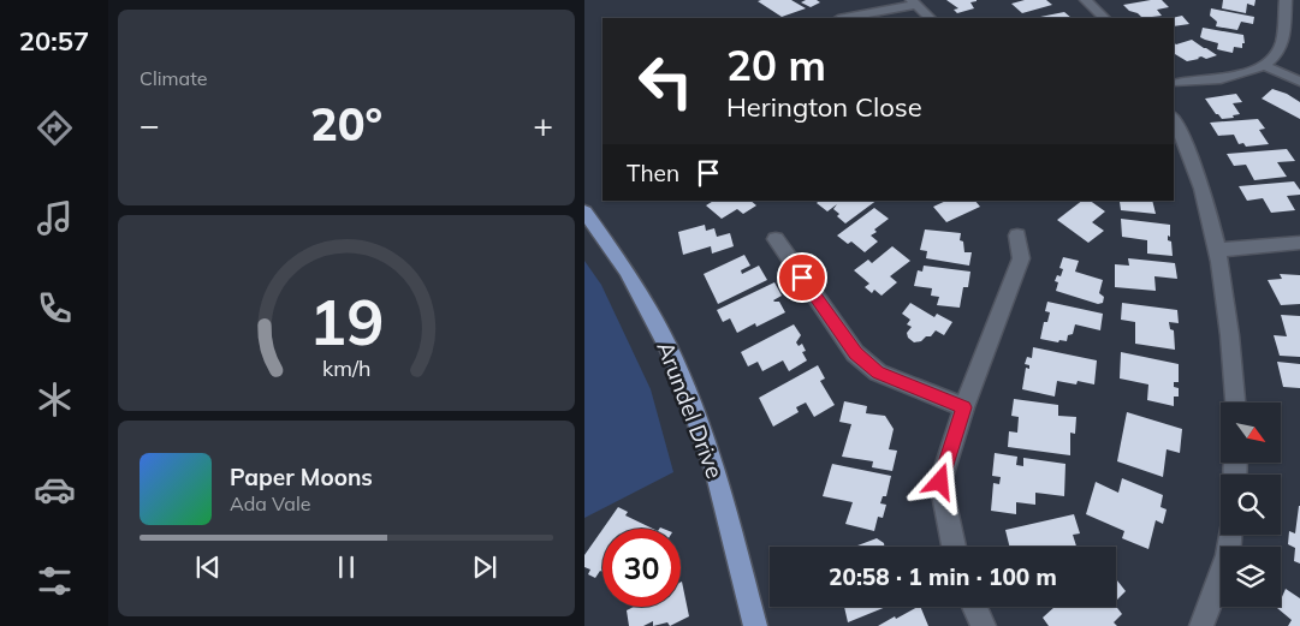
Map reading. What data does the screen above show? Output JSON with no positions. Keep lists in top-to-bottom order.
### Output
{
  "streets": {
    "main road": ["Arundel Drive"]
  },
  "north": "bottom right",
  "page": {
    "tabs": "20:57",
    "tile": "Climate",
    "turn": ["20 m", "Herington Close"],
    "heat": ["−", "20°", "+"],
    "then": "Then",
    "song": ["Paper Moons", "Ada Vale"],
    "limit": "30",
    "trip": "20:58 · 1 min · 100 m",
    "gauge": ["19", "km/h"]
  }
}
